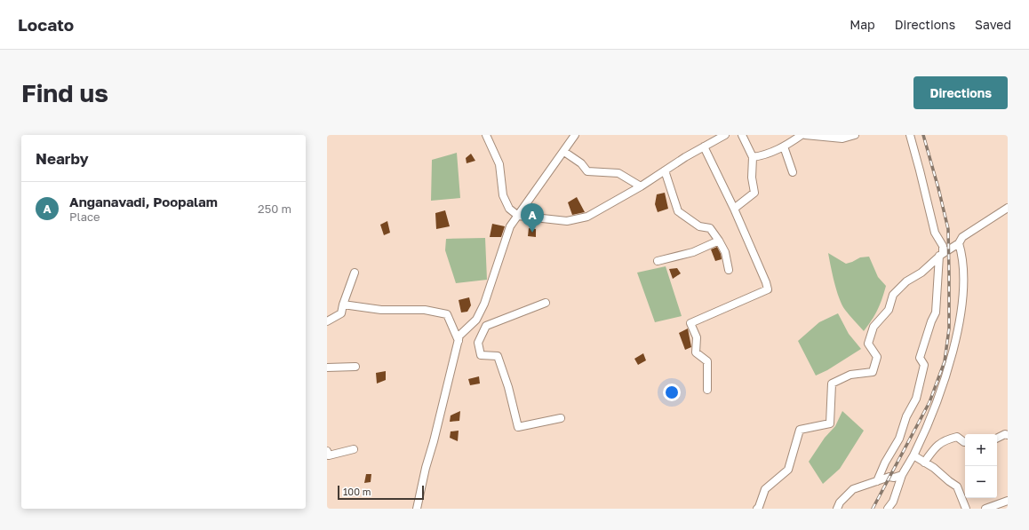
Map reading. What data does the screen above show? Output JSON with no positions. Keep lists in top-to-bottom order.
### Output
{
  "scale_bar": "100 m",
  "page": {
    "header": "Locato",
    "nav": ["Map", "Directions", "Saved"],
    "buttons": "Directions",
    "title": "Find us",
    "heading": "Nearby",
    "list": [
      {
        "mark": "A",
        "name": "Anganavadi, Poopalam",
        "note": "Place",
        "value": "250 m"
      }
    ],
    "pins": "A",
    "map_buttons": ["+", "−"],
    "scale": "100 m"
  }
}
